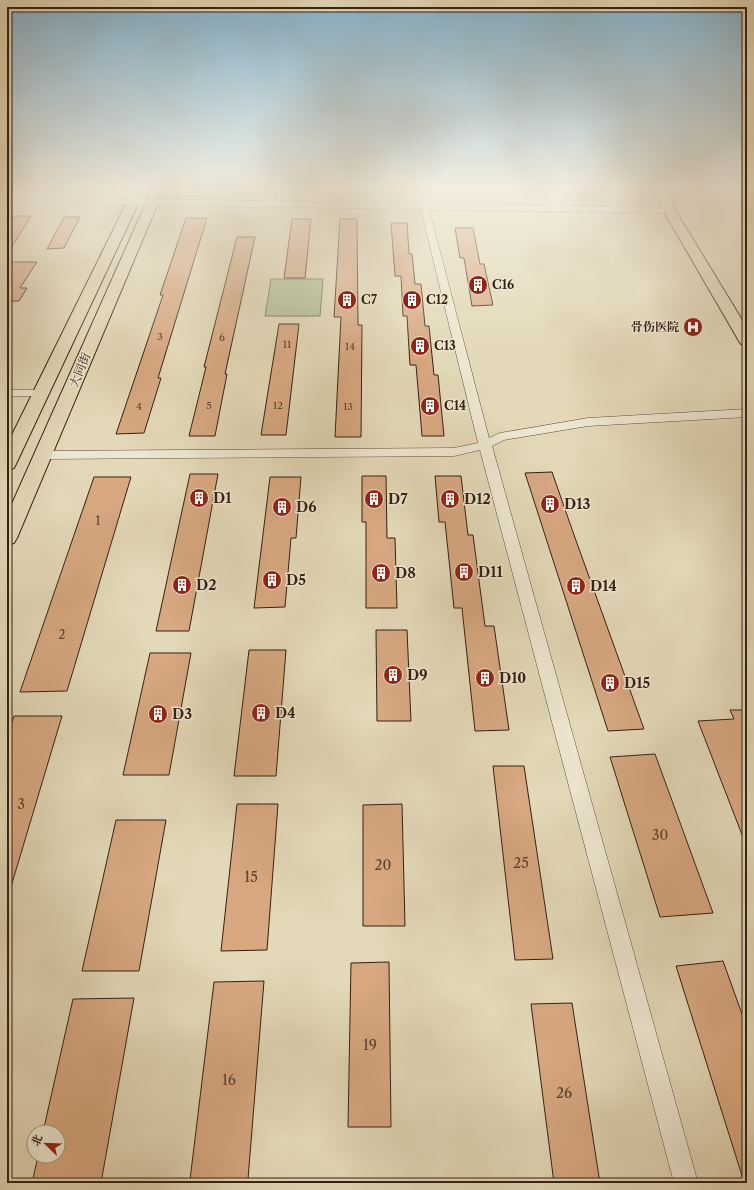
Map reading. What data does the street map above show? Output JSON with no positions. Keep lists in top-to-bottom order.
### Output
{
  "streets": {
    "main road": ["大同街"]
  },
  "places": {
    "building": [
      "C16",
      "C7",
      "C12",
      "C13",
      "C14",
      "D1",
      "D7",
      "D12",
      "D13",
      "D6",
      "D11",
      "D8",
      "D5",
      "D2",
      "D14",
      "D9",
      "D10",
      "D15",
      "D4",
      "D3"
    ],
    "hospital": ["骨伤医院"]
  },
  "house_numbers": [
    "3",
    "6",
    "11",
    "14",
    "5",
    "12",
    "4",
    "13",
    "1",
    "2",
    "3",
    "30",
    "25",
    "20",
    "15",
    "19",
    "16",
    "26"
  ],
  "north": "top left"
}
